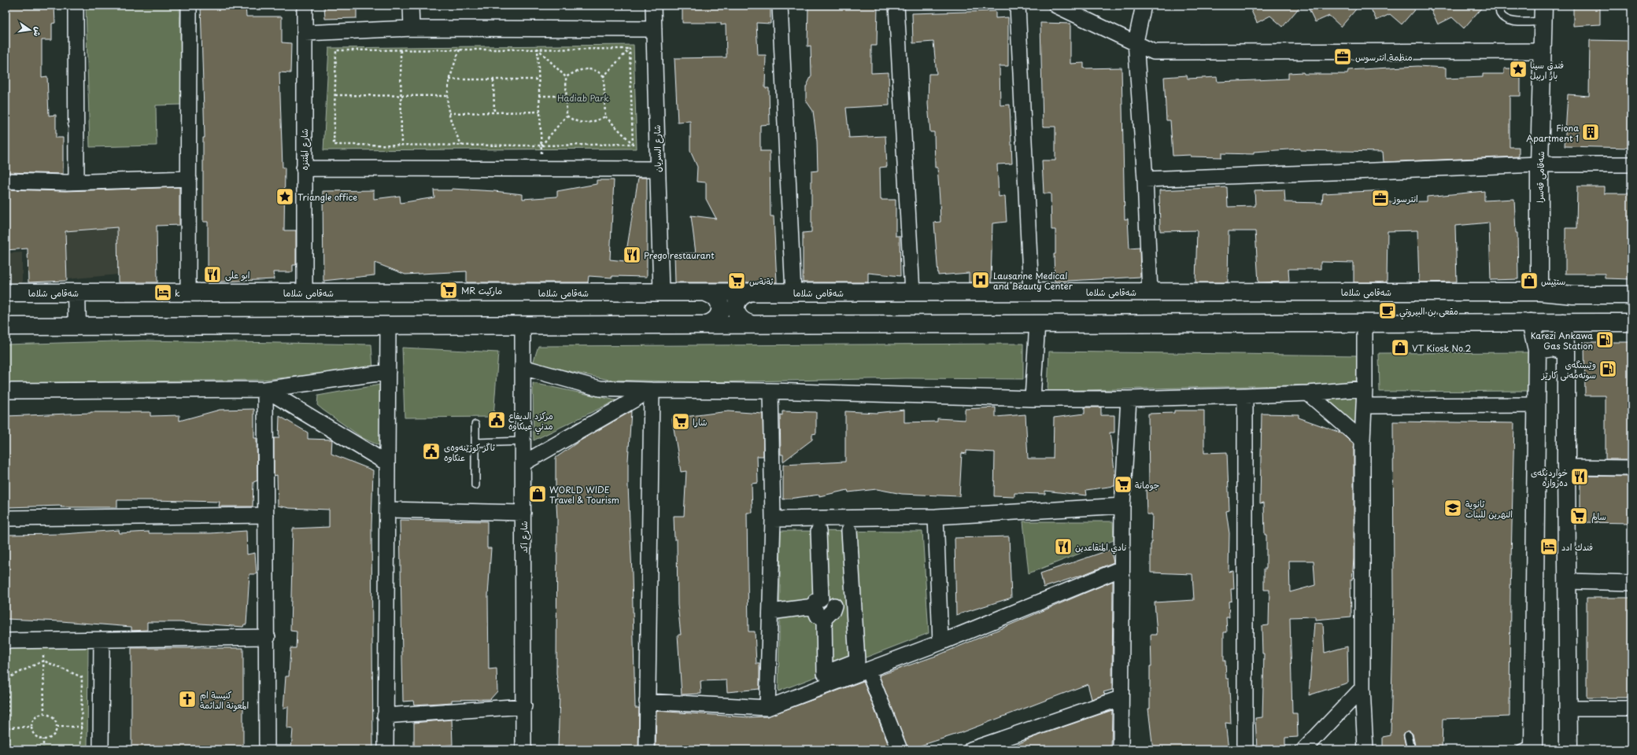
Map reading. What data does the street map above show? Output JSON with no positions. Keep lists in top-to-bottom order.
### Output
{
  "streets": {
    "main road": ["شەقامی قەسرا", "شەقامی شلاما"],
    "street": ["شارع السريان", "شارع المتنزه", "شارع اكد"]
  },
  "crossings": [
    ["شارع السريان", "شەقامی شلاما"],
    ["شارع المتنزه", "شەقامی شلاما"],
    ["شەقامی قەسرا", "شەقامی شلاما"]
  ],
  "parks": ["Hadiab Park"],
  "places": {
    "office": ["منظمة انترسوس", "انترسوز"],
    "place": ["فندق سينا بار اربيل", "Triangle office"],
    "building": ["Fiona Apartment 1"],
    "restaurant": [
      "Prego restaurant",
      "ابو علی",
      "خواردنگەی دەروازە",
      "نادي المتقاعدین"
    ],
    "hospital": ["Lausanne Medical and Beauty Center"],
    "supermarket": [
      "ئةنةس",
      "MR ماركيت",
      "شارا",
      "جومانة",
      "سالم"
    ],
    "shop": ["ستێپس", "VT Kiosk No.2", "WORLD WIDE Travel & Tourism"],
    "hotel": ["k", "فندك ادد"],
    "cafe": ["مقعى بن البيروتي"],
    "fuel station": ["Karezi Ankawa Gas Station", "وێستگەی سوتەمەنی کارێز"],
    "public building": ["مرکزد الدیفاع مدني عينكاوه", "ئاگر كوژێنه‌وه‌ی عنكاوه"],
    "school or university": ["ثانوية النهرين للبنات"],
    "church": ["كنيسة ام المعونة الدائمة"]
  },
  "north": "right"
}
